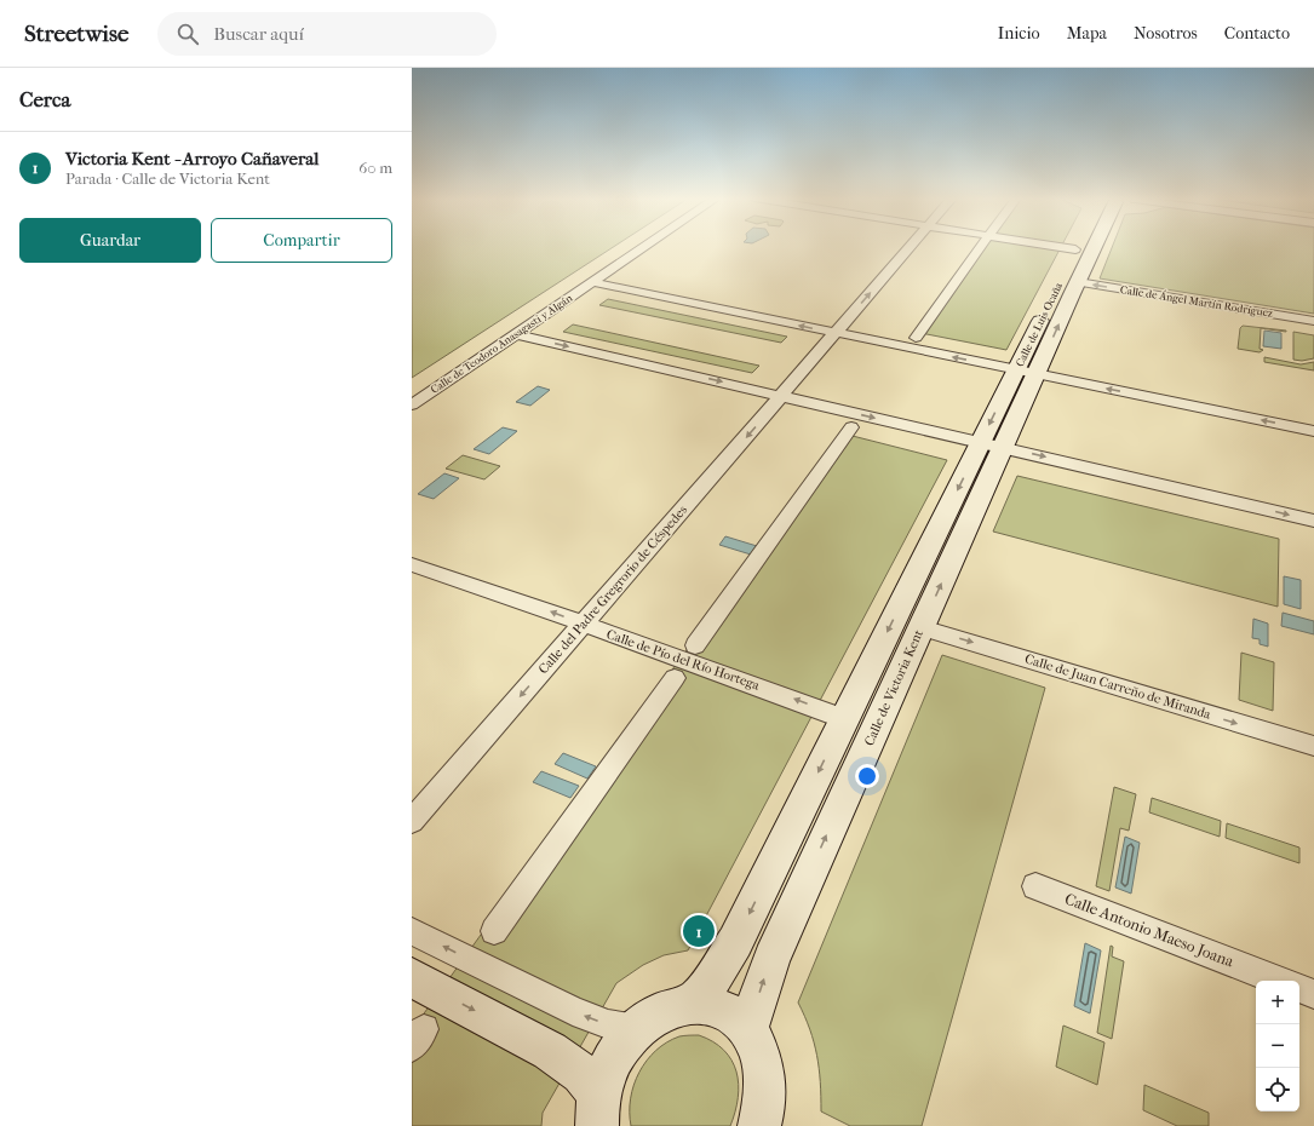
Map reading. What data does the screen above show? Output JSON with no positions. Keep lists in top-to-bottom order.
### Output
{
  "streets": {
    "main road": ["Calle de Luis Ocaña", "Calle de Victoria Kent"],
    "street": [
      "Calle de Ángel Martín Rodríguez",
      "Calle de Teodoro Anasagasti y Algán",
      "Calle del Padre Gregrorio de Céspedes",
      "Calle de Pío del Río Hortega",
      "Calle de Juan Carreño de Miranda",
      "Calle Antonio Maeso Joana"
    ]
  },
  "crossings": [
    ["Calle de Ángel Martín Rodríguez", "Calle de Luis Ocaña"],
    ["Calle de Luis Ocaña", "Calle de Victoria Kent"],
    ["Calle del Padre Gregrorio de Céspedes", "Calle de Pío del Río Hortega"],
    ["Calle de Pío del Río Hortega", "Calle de Victoria Kent"],
    ["Calle de Juan Carreño de Miranda", "Calle de Victoria Kent"]
  ],
  "one_way": ["Calle de Pío del Río Hortega", "Calle de Juan Carreño de Miranda"],
  "page": {
    "header": "Streetwise",
    "search": "Buscar aquí",
    "nav": [
      "Inicio",
      "Mapa",
      "Nosotros",
      "Contacto"
    ],
    "heading": "Cerca",
    "list": [
      {
        "mark": "1",
        "name": "Victoria Kent - Arroyo Cañaveral",
        "note": "Parada · Calle de Victoria Kent",
        "value": "60 m"
      }
    ],
    "buttons": ["Guardar", "Compartir"],
    "pins": "1",
    "map_buttons": ["+", "−"]
  }
}
